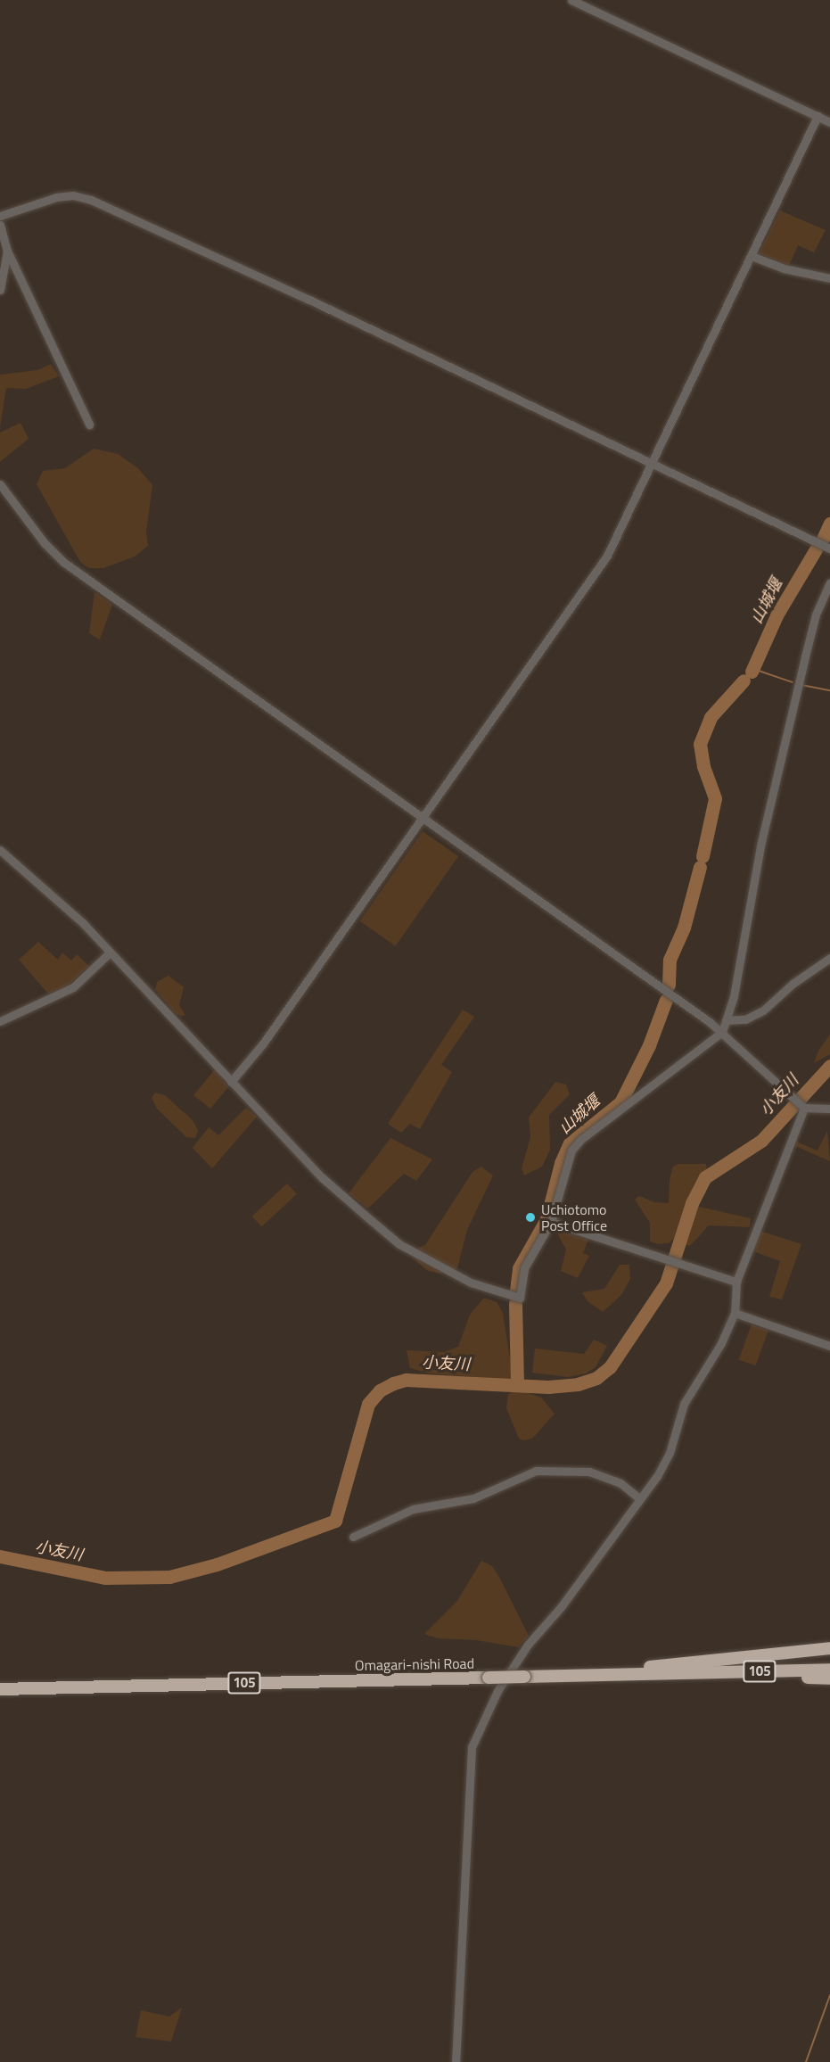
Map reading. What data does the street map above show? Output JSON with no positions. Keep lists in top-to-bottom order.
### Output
{
  "streets": {
    "highway": ["Omagari-nishi Road", "105"]
  },
  "water": ["山城堰", "小友川"],
  "places": ["Uchiotomo Post Office"]
}
